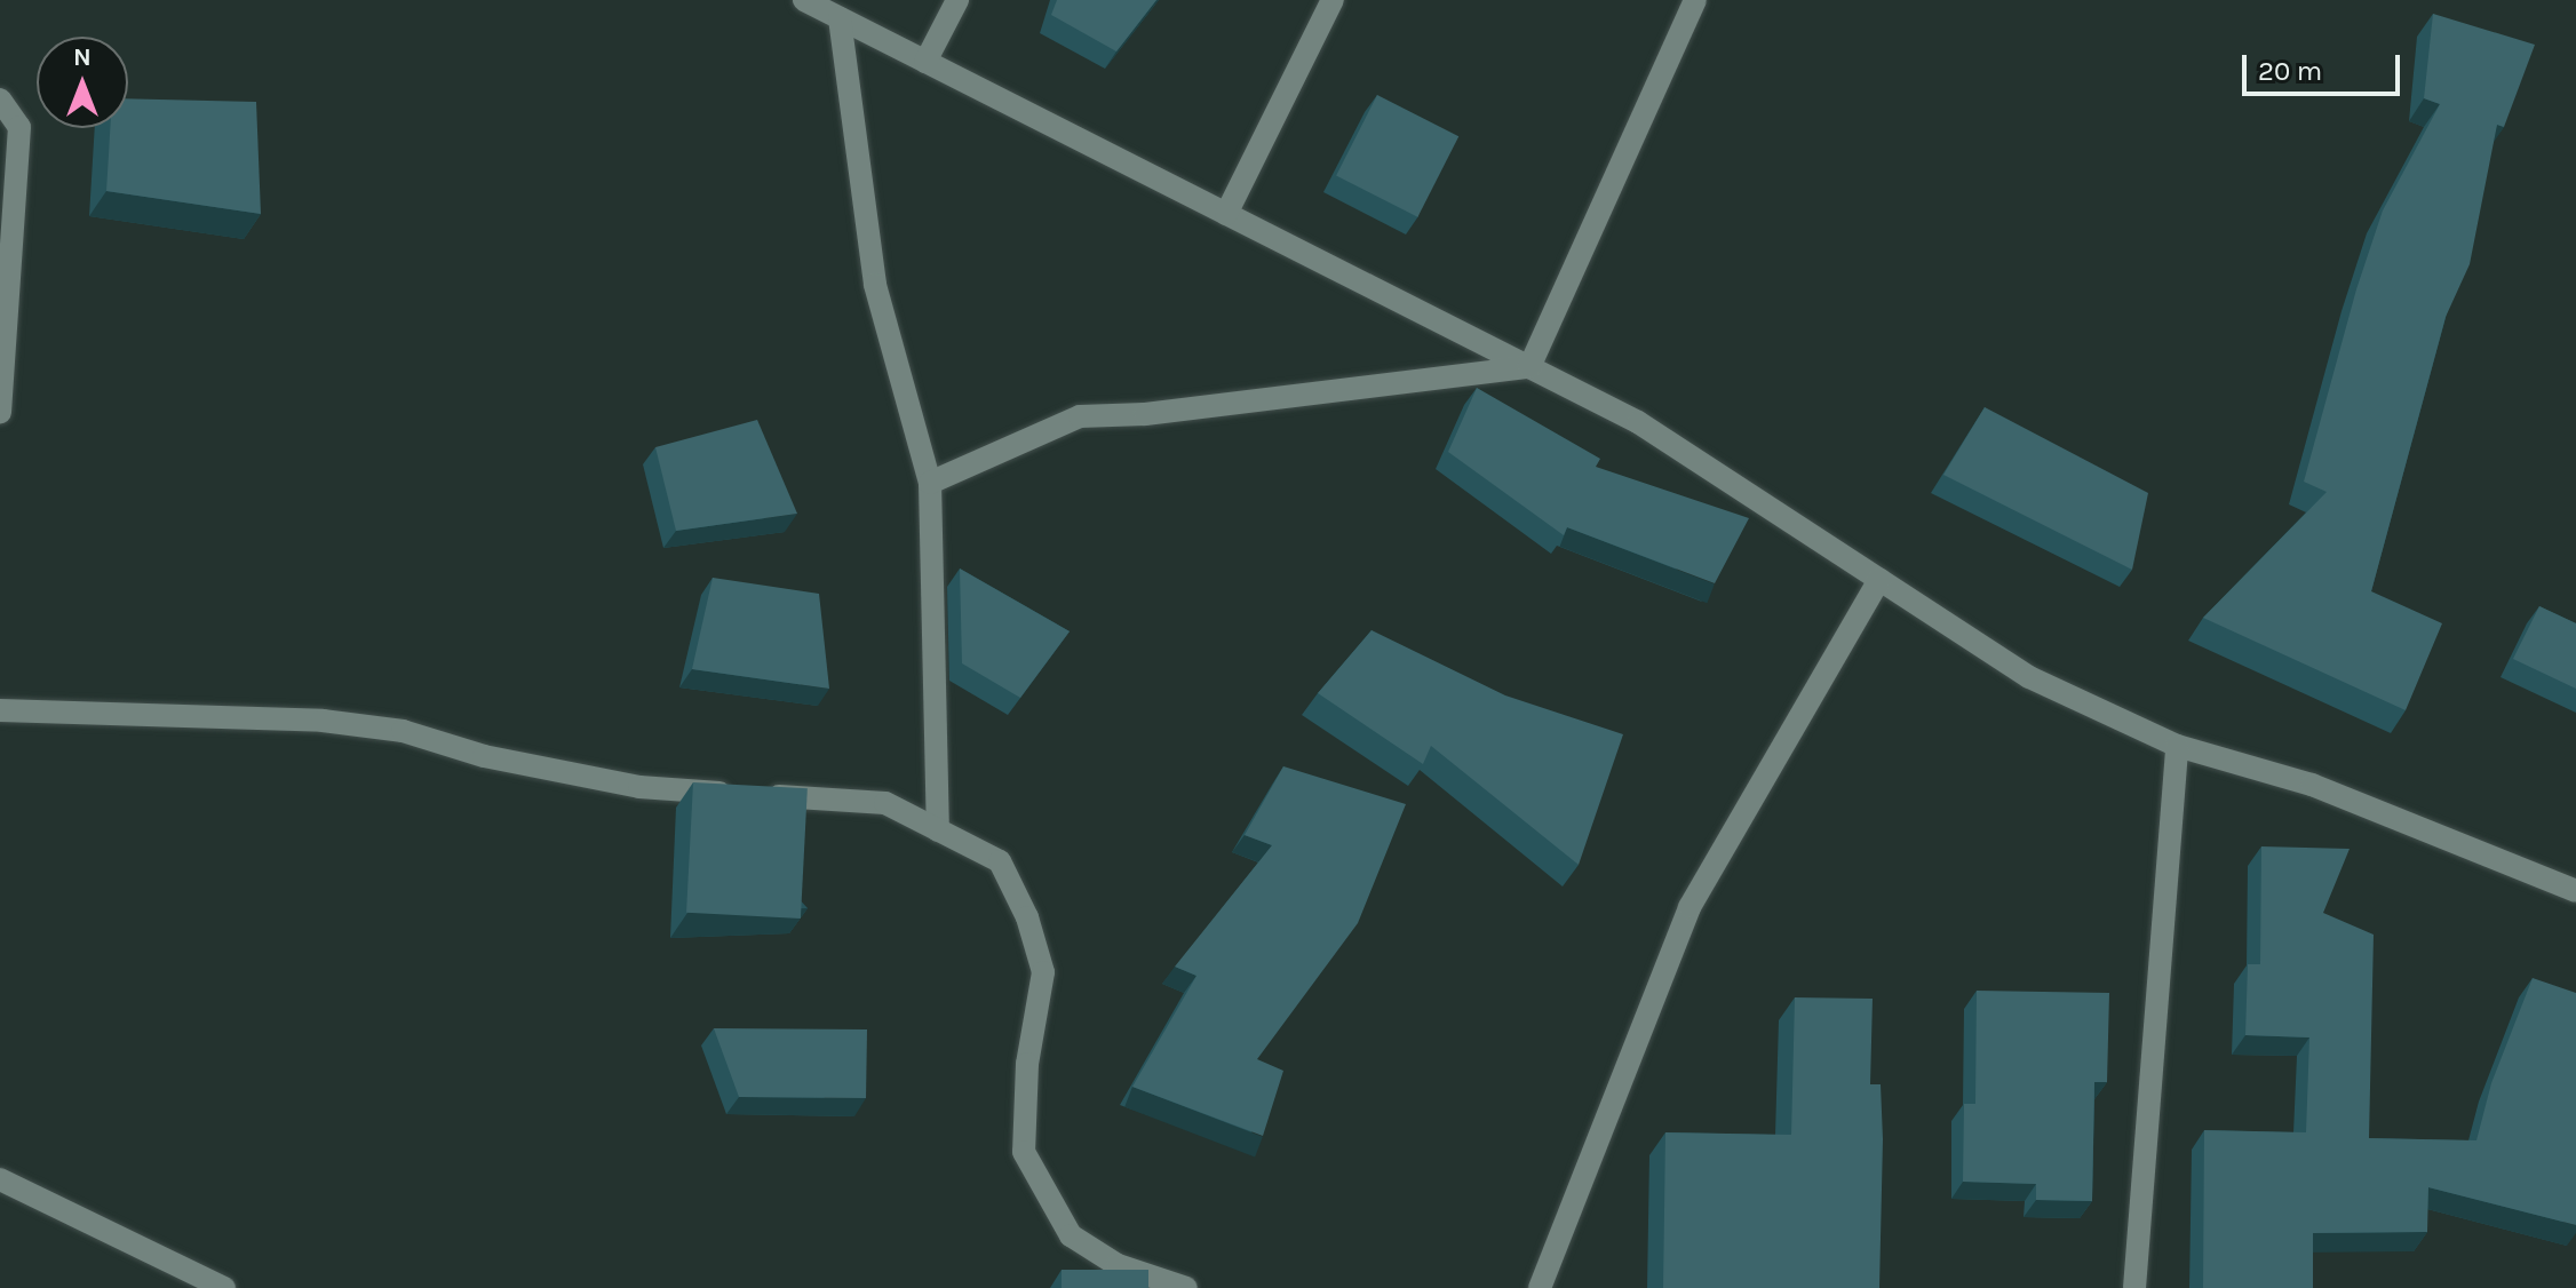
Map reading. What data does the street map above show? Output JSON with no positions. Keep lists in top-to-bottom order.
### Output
{
  "scale_bar": "20 m",
  "north": "top"
}
